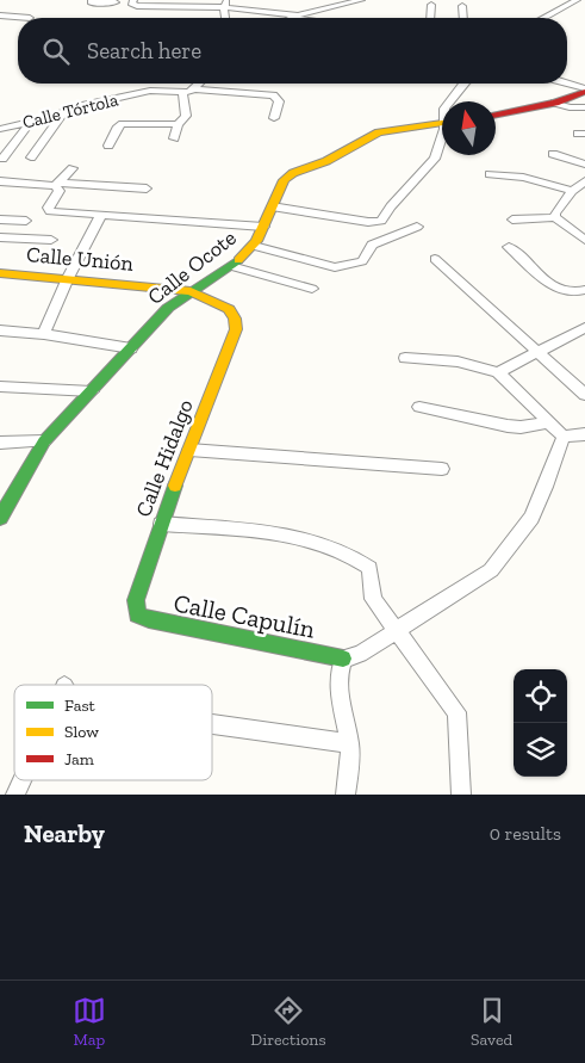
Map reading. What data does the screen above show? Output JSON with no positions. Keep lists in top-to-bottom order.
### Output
{
  "streets": {
    "street": [
      "Calle Tórtola",
      "Calle Unión",
      "Calle Ocote",
      "Calle Hidalgo",
      "Calle Capulín"
    ]
  },
  "crossings": [
    ["Calle Unión", "Calle Ocote"],
    ["Calle Unión", "Calle Hidalgo"],
    ["Calle Hidalgo", "Calle Capulín"]
  ],
  "legend": ["Fast", "Slow", "Jam"],
  "north": "top",
  "page": {
    "search": "Search here",
    "heading": ["Nearby", "0 results"],
    "nav": ["Map", "Directions", "Saved"]
  }
}
